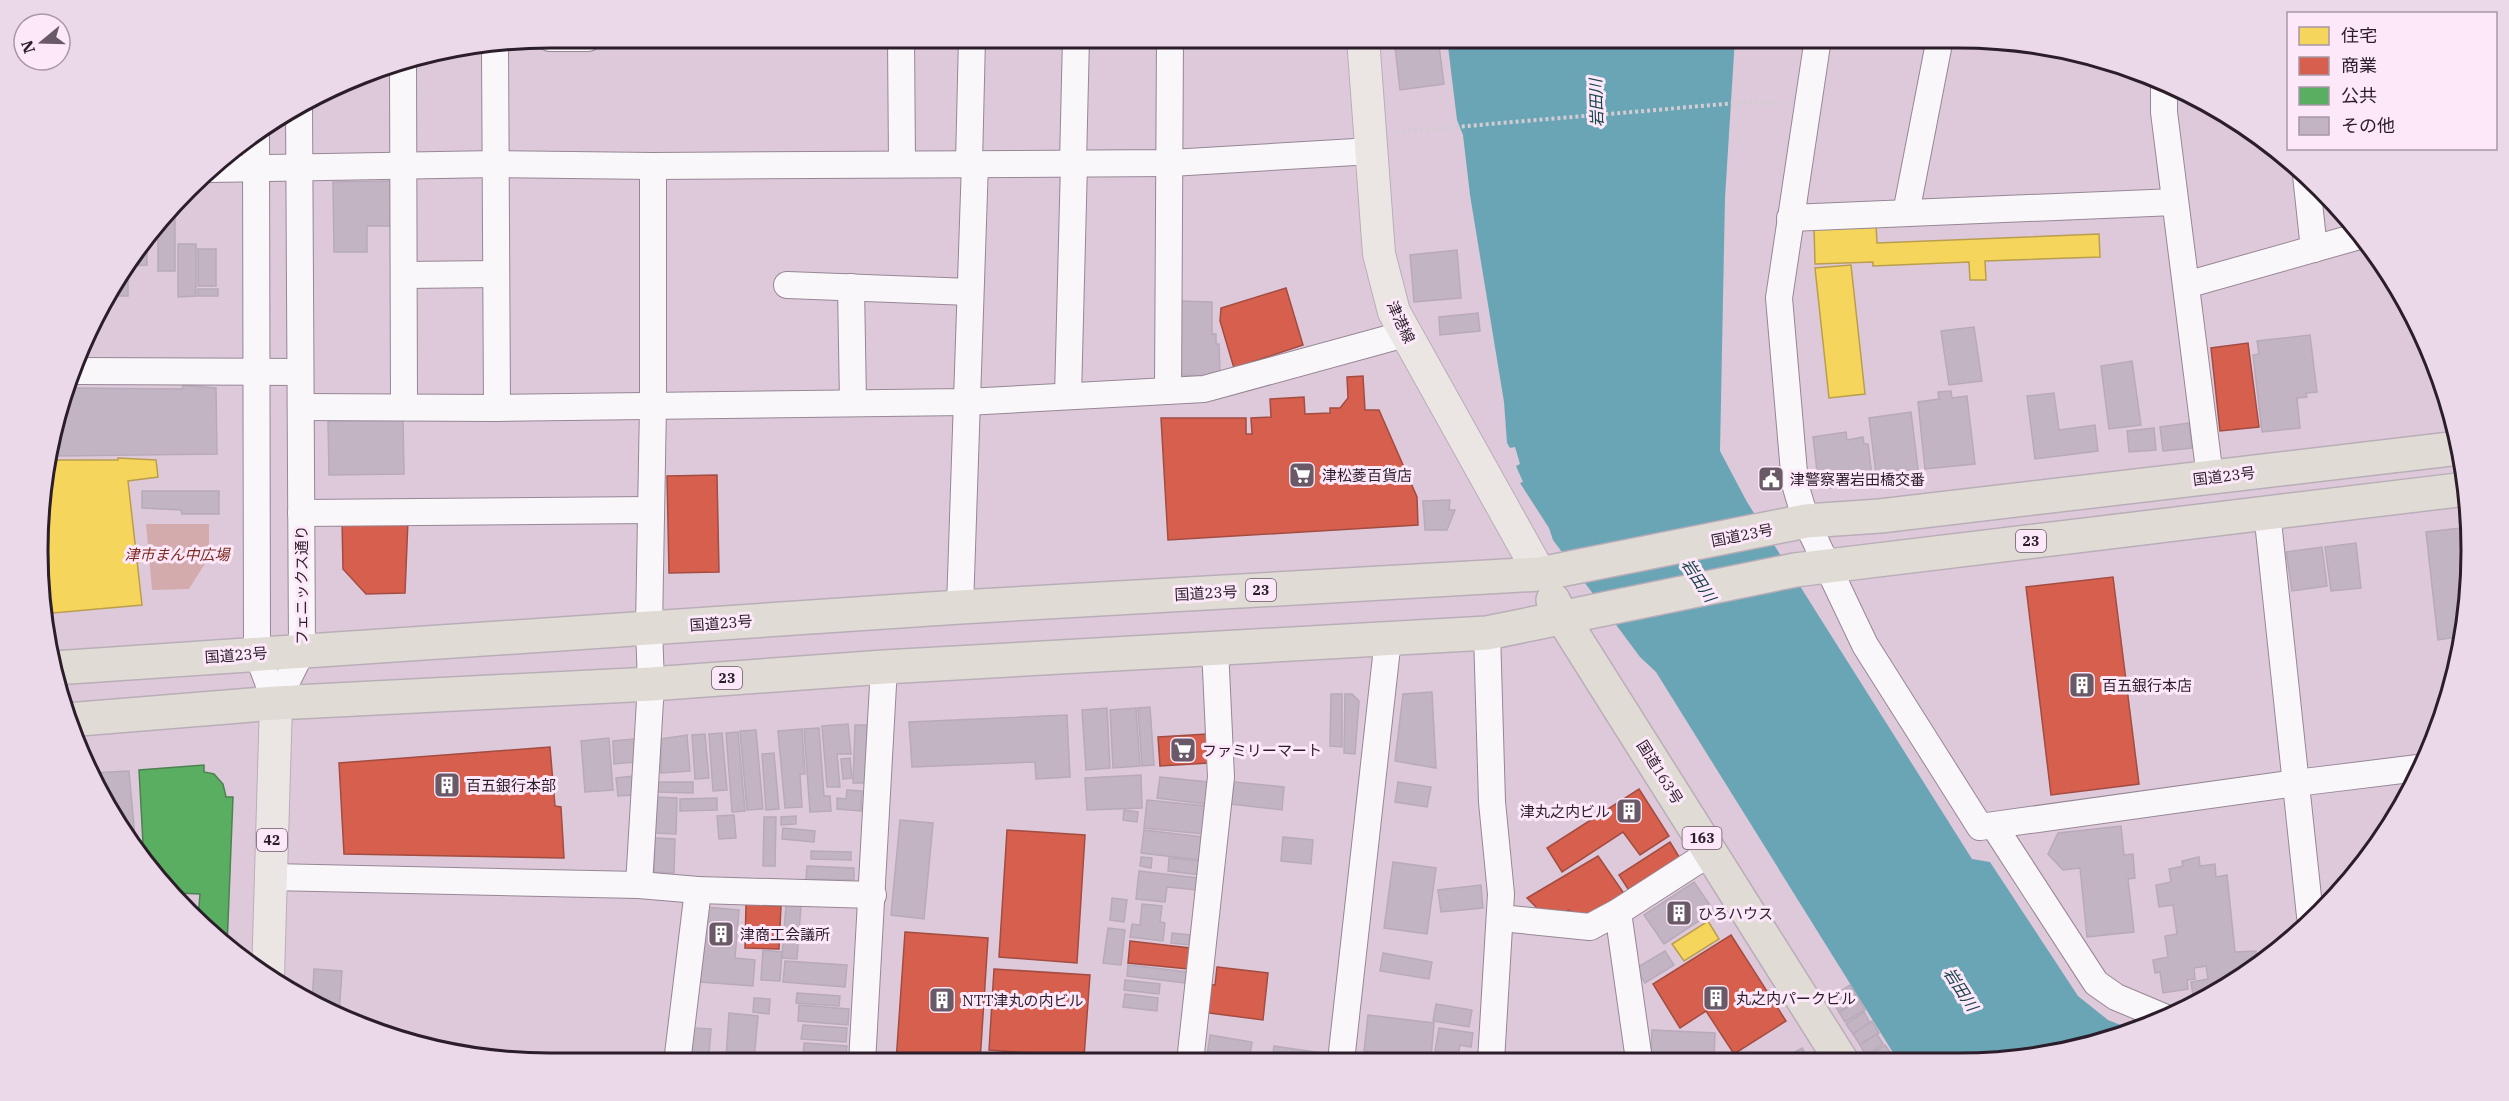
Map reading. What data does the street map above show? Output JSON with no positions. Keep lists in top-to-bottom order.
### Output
{
  "streets": {
    "highway": [
      "国道23号",
      "23",
      "国道163号",
      "163"
    ],
    "main road": ["津港線", "42"],
    "street": ["フェニックス通り"]
  },
  "crossings": [
    ["津港線", "国道23号"],
    ["津港線", "国道163号"],
    ["国道23号", "フェニックス通り"],
    ["国道23号", "国道163号"],
    ["23", "フェニックス通り"],
    ["23", "国道163号"],
    ["23", "42"],
    ["フェニックス通り", "42"]
  ],
  "water": ["岩田川"],
  "parks": ["津市まん中広場"],
  "places": {
    "supermarket": ["津松菱百貨店", "ファミリーマート"],
    "public building": ["津警察署岩田橋交番"],
    "building": [
      "百五銀行本店",
      "百五銀行本部",
      "津丸之内ビル",
      "ひろハウス",
      "津商工会議所",
      "丸之内パークビル",
      "NTT津丸の内ビル"
    ]
  },
  "legend": [
    "住宅",
    "商業",
    "公共",
    "その他"
  ],
  "north": "left"
}
